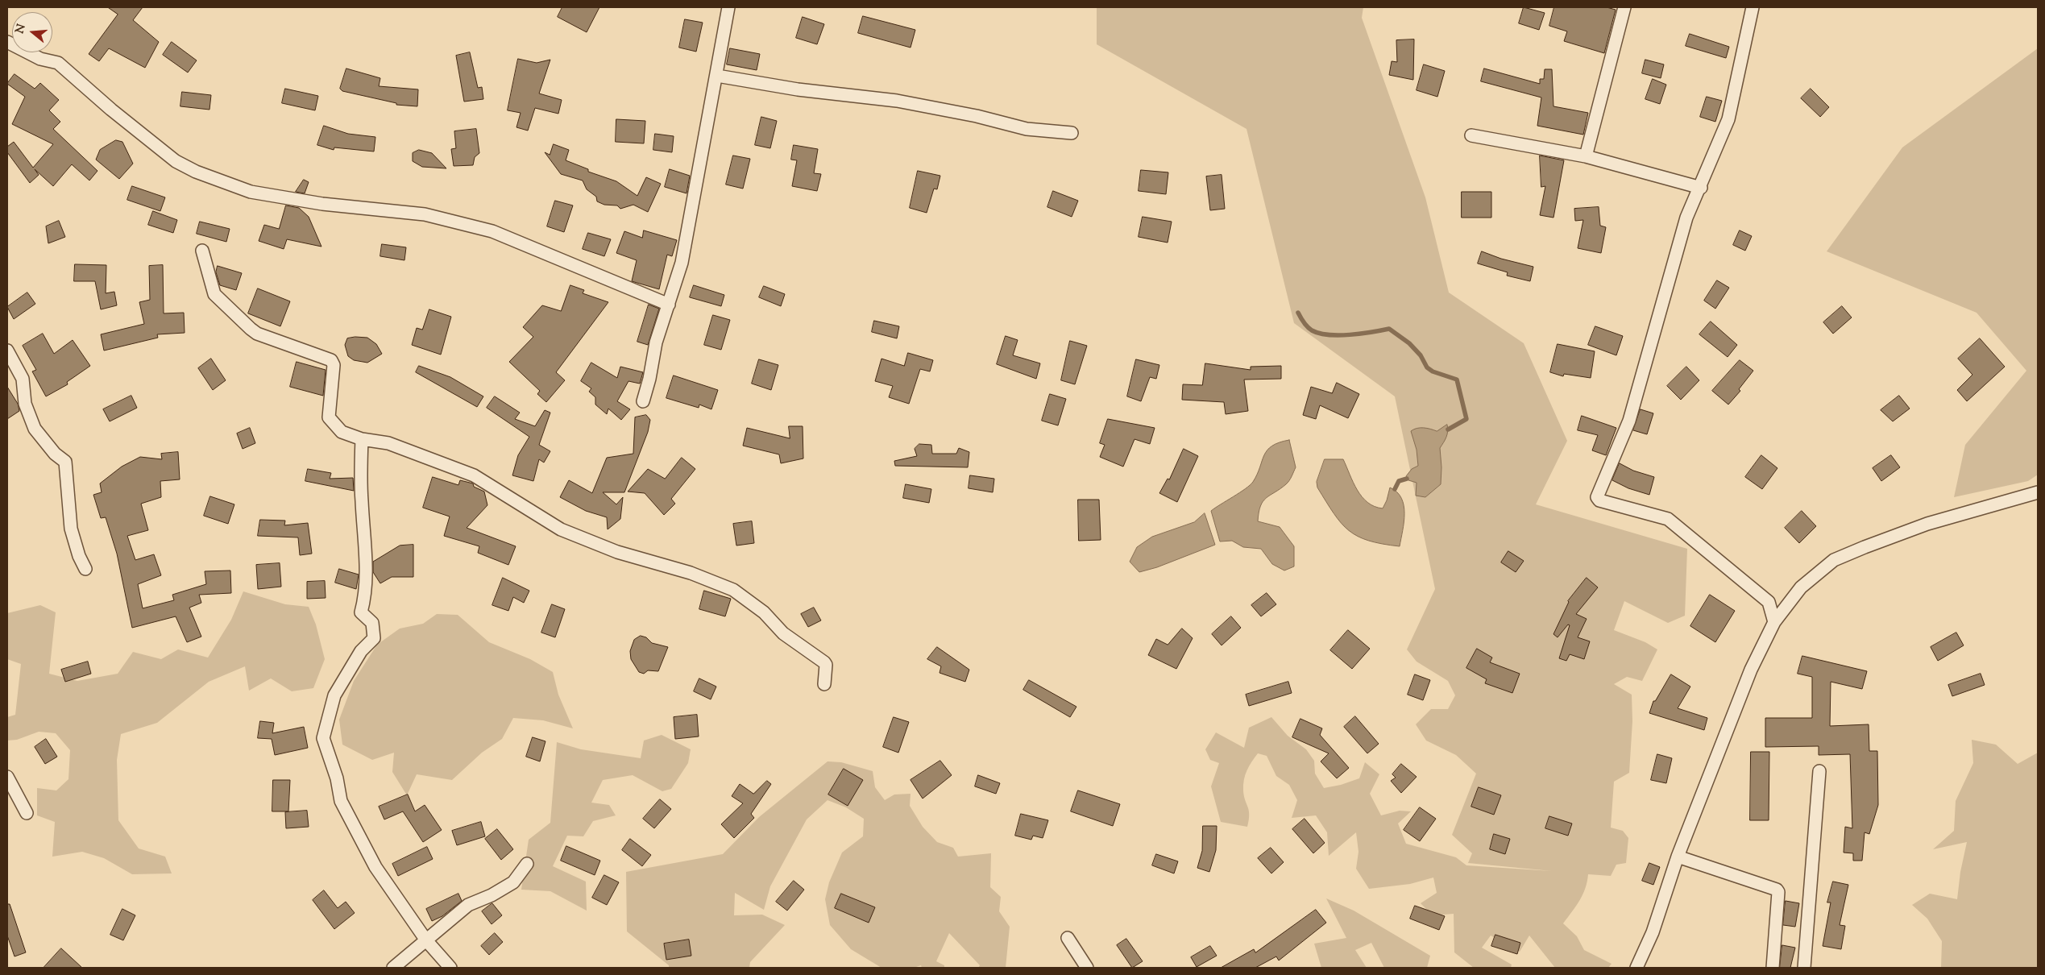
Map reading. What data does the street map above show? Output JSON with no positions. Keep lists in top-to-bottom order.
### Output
{
  "north": "left"
}
